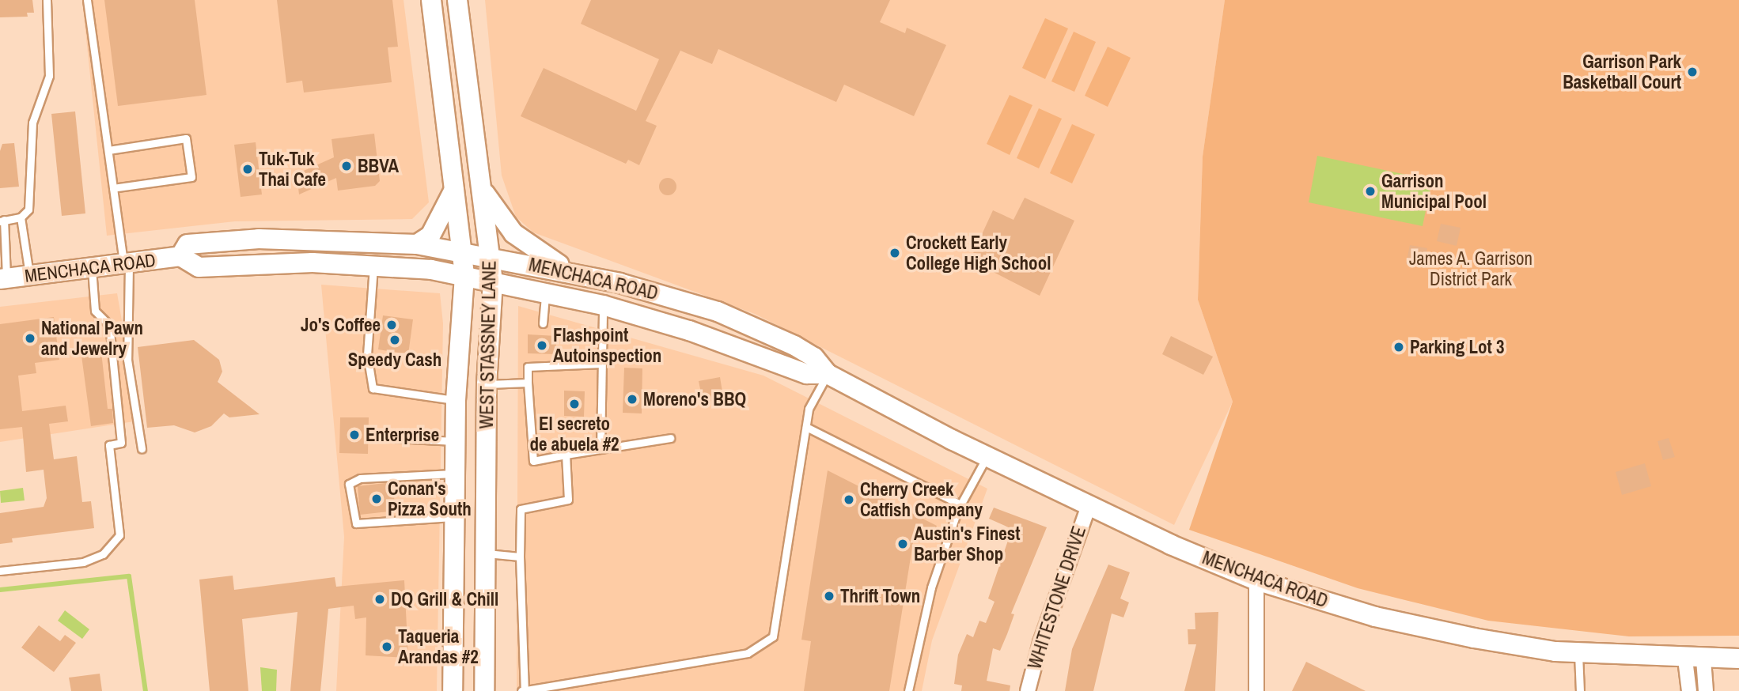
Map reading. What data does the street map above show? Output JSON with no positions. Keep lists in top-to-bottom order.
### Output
{
  "streets": {
    "main road": ["MENCHACA ROAD", "WEST STASSNEY LANE"],
    "street": ["WHITESTONE DRIVE"]
  },
  "crossings": [
    ["MENCHACA ROAD", "WEST STASSNEY LANE"],
    ["MENCHACA ROAD", "WHITESTONE DRIVE"]
  ],
  "parks": ["James A. Garrison District Park"],
  "places": [
    "Garrison Park Basketball Court",
    "BBVA",
    "Tuk-Tuk Thai Cafe",
    "Garrison Municipal Pool",
    "Crockett Early College High School",
    "Jo's Coffee",
    "National Pawn and Jewelry",
    "Speedy Cash",
    "Flashpoint Autoinspection",
    "Parking Lot 3",
    "Moreno's BBQ",
    "El secreto de abuela #2",
    "Enterprise",
    "Conan's Pizza South",
    "Cherry Creek Catfish Company",
    "Austin's Finest Barber Shop",
    "Thrift Town",
    "DQ Grill & Chill",
    "Taqueria Arandas #2"
  ]
}
